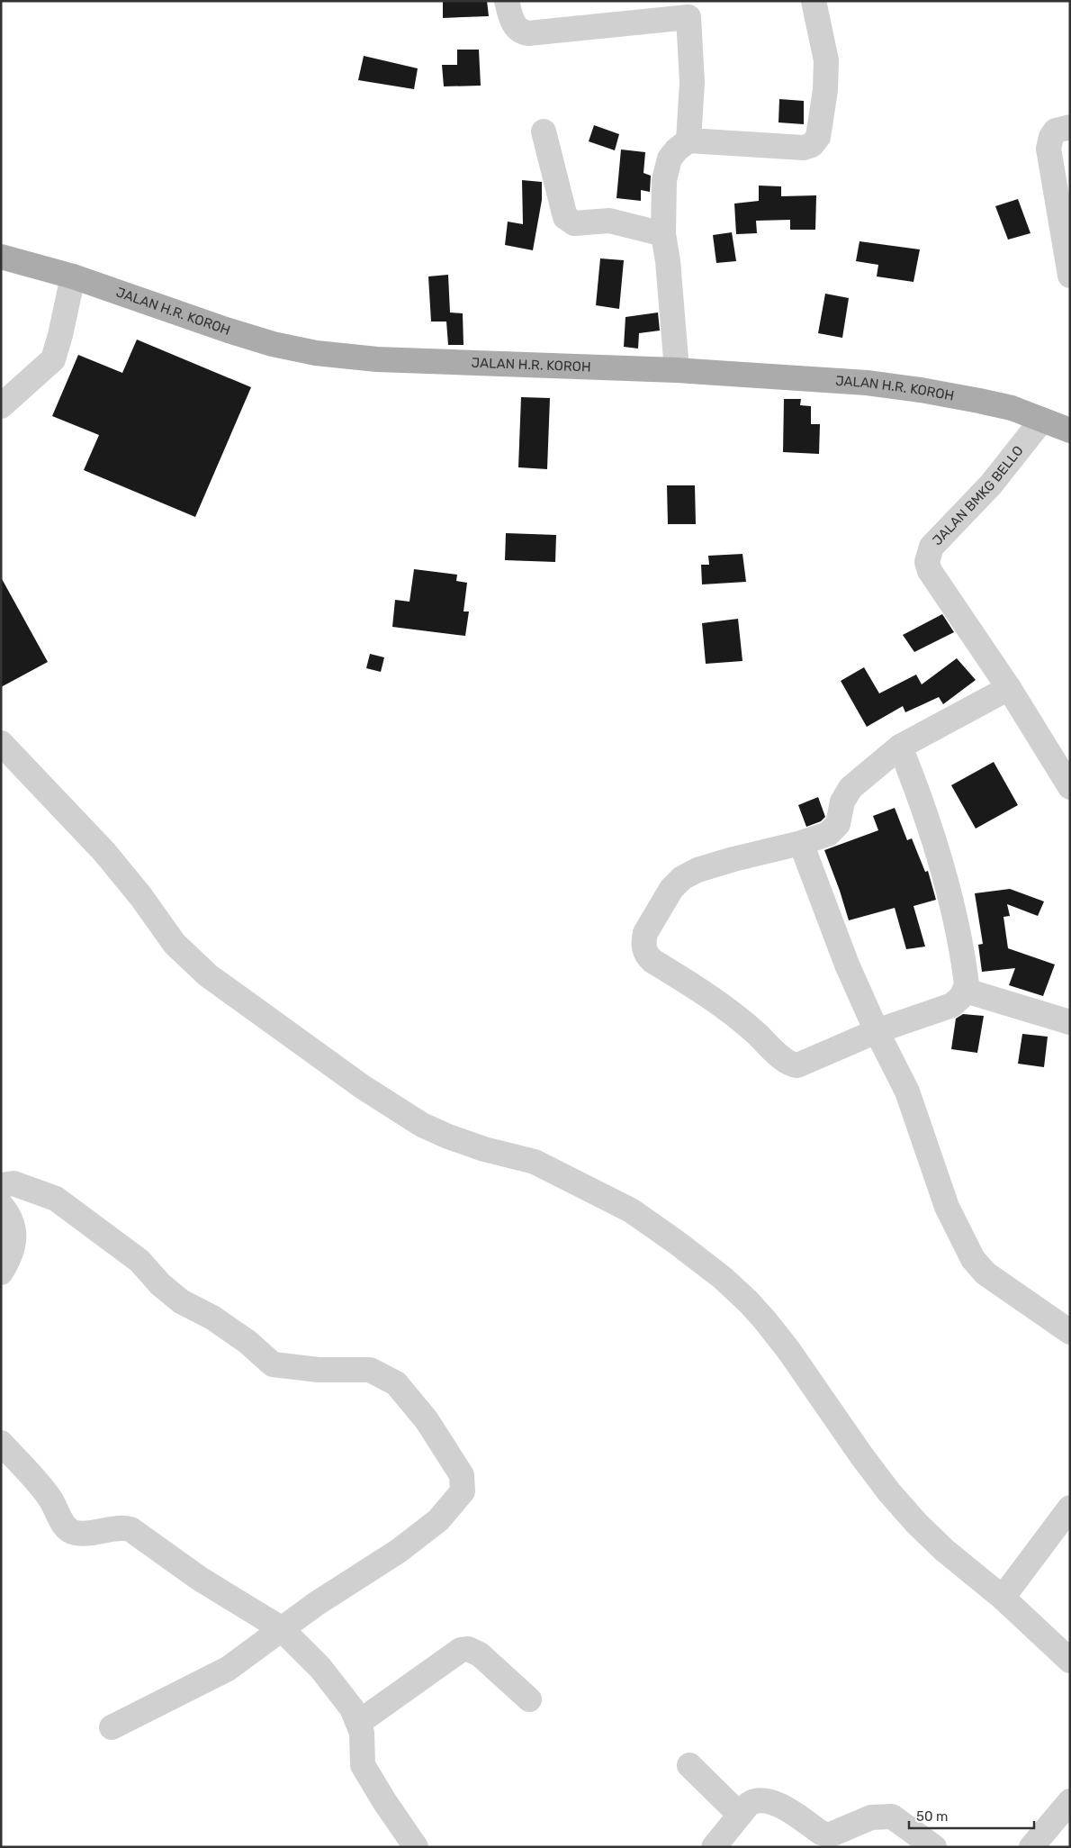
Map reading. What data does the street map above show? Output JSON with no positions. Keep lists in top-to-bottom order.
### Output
{
  "streets": {
    "main road": ["JALAN H.R. KOROH"],
    "street": ["JALAN BMKG BELLO"]
  },
  "crossings": [
    ["JALAN H.R. KOROH", "JALAN BMKG BELLO"]
  ],
  "scale_bar": "50 m"
}
